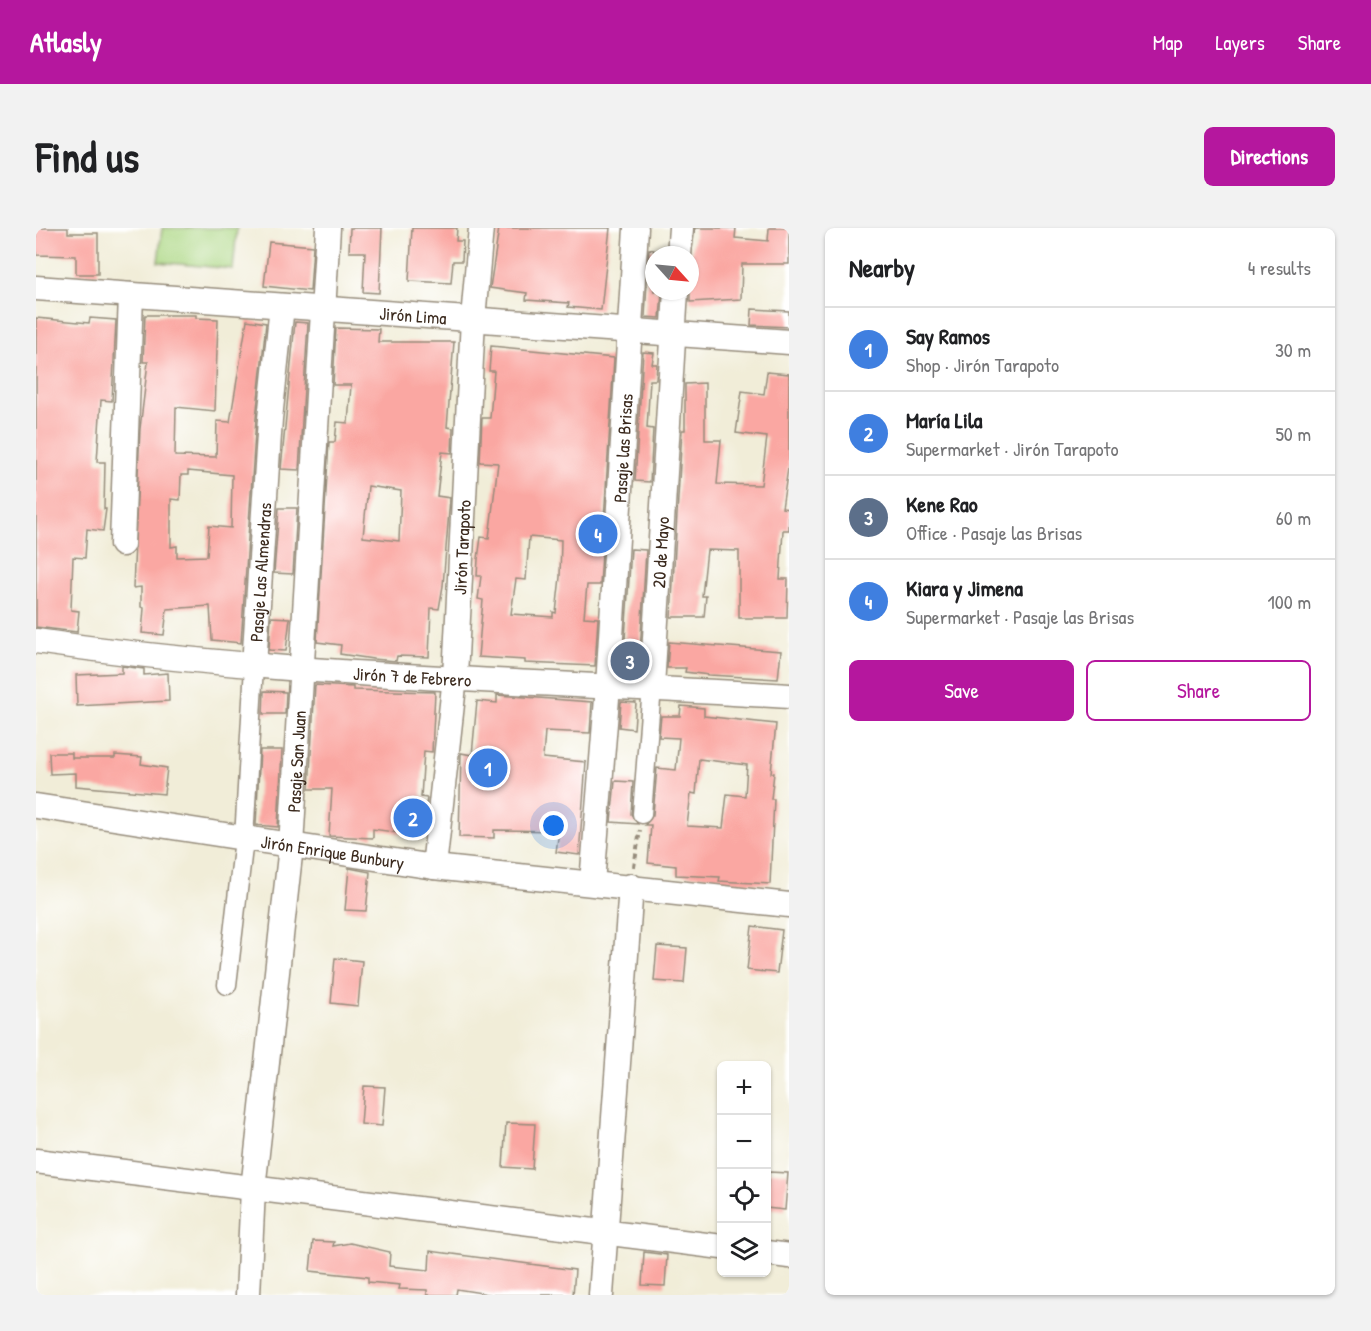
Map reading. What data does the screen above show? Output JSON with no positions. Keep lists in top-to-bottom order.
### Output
{
  "streets": {
    "street": [
      "Jirón Lima",
      "Pasaje las Brisas",
      "Jirón Tarapoto",
      "20 de Mayo",
      "Pasaje Las Almendras",
      "Jirón 7 de Febrero",
      "Pasaje San Juan",
      "Jirón Enrique Bunbury"
    ]
  },
  "crossings": [
    ["Jirón Lima", "Pasaje las Brisas"],
    ["Jirón Lima", "Jirón Tarapoto"],
    ["Jirón Lima", "20 de Mayo"],
    ["Jirón Lima", "Pasaje Las Almendras"],
    ["Jirón Lima", "Pasaje San Juan"],
    ["Pasaje las Brisas", "Jirón 7 de Febrero"],
    ["Pasaje las Brisas", "Jirón Enrique Bunbury"],
    ["Jirón Tarapoto", "Jirón 7 de Febrero"],
    ["Jirón Tarapoto", "Jirón Enrique Bunbury"],
    ["20 de Mayo", "Jirón 7 de Febrero"],
    ["Pasaje Las Almendras", "Jirón 7 de Febrero"],
    ["Pasaje Las Almendras", "Jirón Enrique Bunbury"],
    ["Jirón 7 de Febrero", "Pasaje San Juan"],
    ["Pasaje San Juan", "Jirón Enrique Bunbury"]
  ],
  "north": "bottom right",
  "page": {
    "header": "Atlasly",
    "nav": ["Map", "Layers", "Share"],
    "buttons": [
      "Directions",
      ["Save", "Share"]
    ],
    "title": "Find us",
    "heading": ["Nearby", "4 results"],
    "list": [
      {
        "mark": "1",
        "name": "Say Ramos",
        "note": "Shop · Jirón Tarapoto",
        "value": "30 m"
      },
      {
        "mark": "2",
        "name": "María Lila",
        "note": "Supermarket · Jirón Tarapoto",
        "value": "50 m"
      },
      {
        "mark": "3",
        "name": "Kene Rao",
        "note": "Office · Pasaje las Brisas",
        "value": "60 m"
      },
      {
        "mark": "4",
        "name": "Kiara y Jimena",
        "note": "Supermarket · Pasaje las Brisas",
        "value": "100 m"
      }
    ],
    "pins": [
      "4",
      "3",
      "1",
      "2"
    ],
    "map_buttons": ["+", "−"]
  }
}
